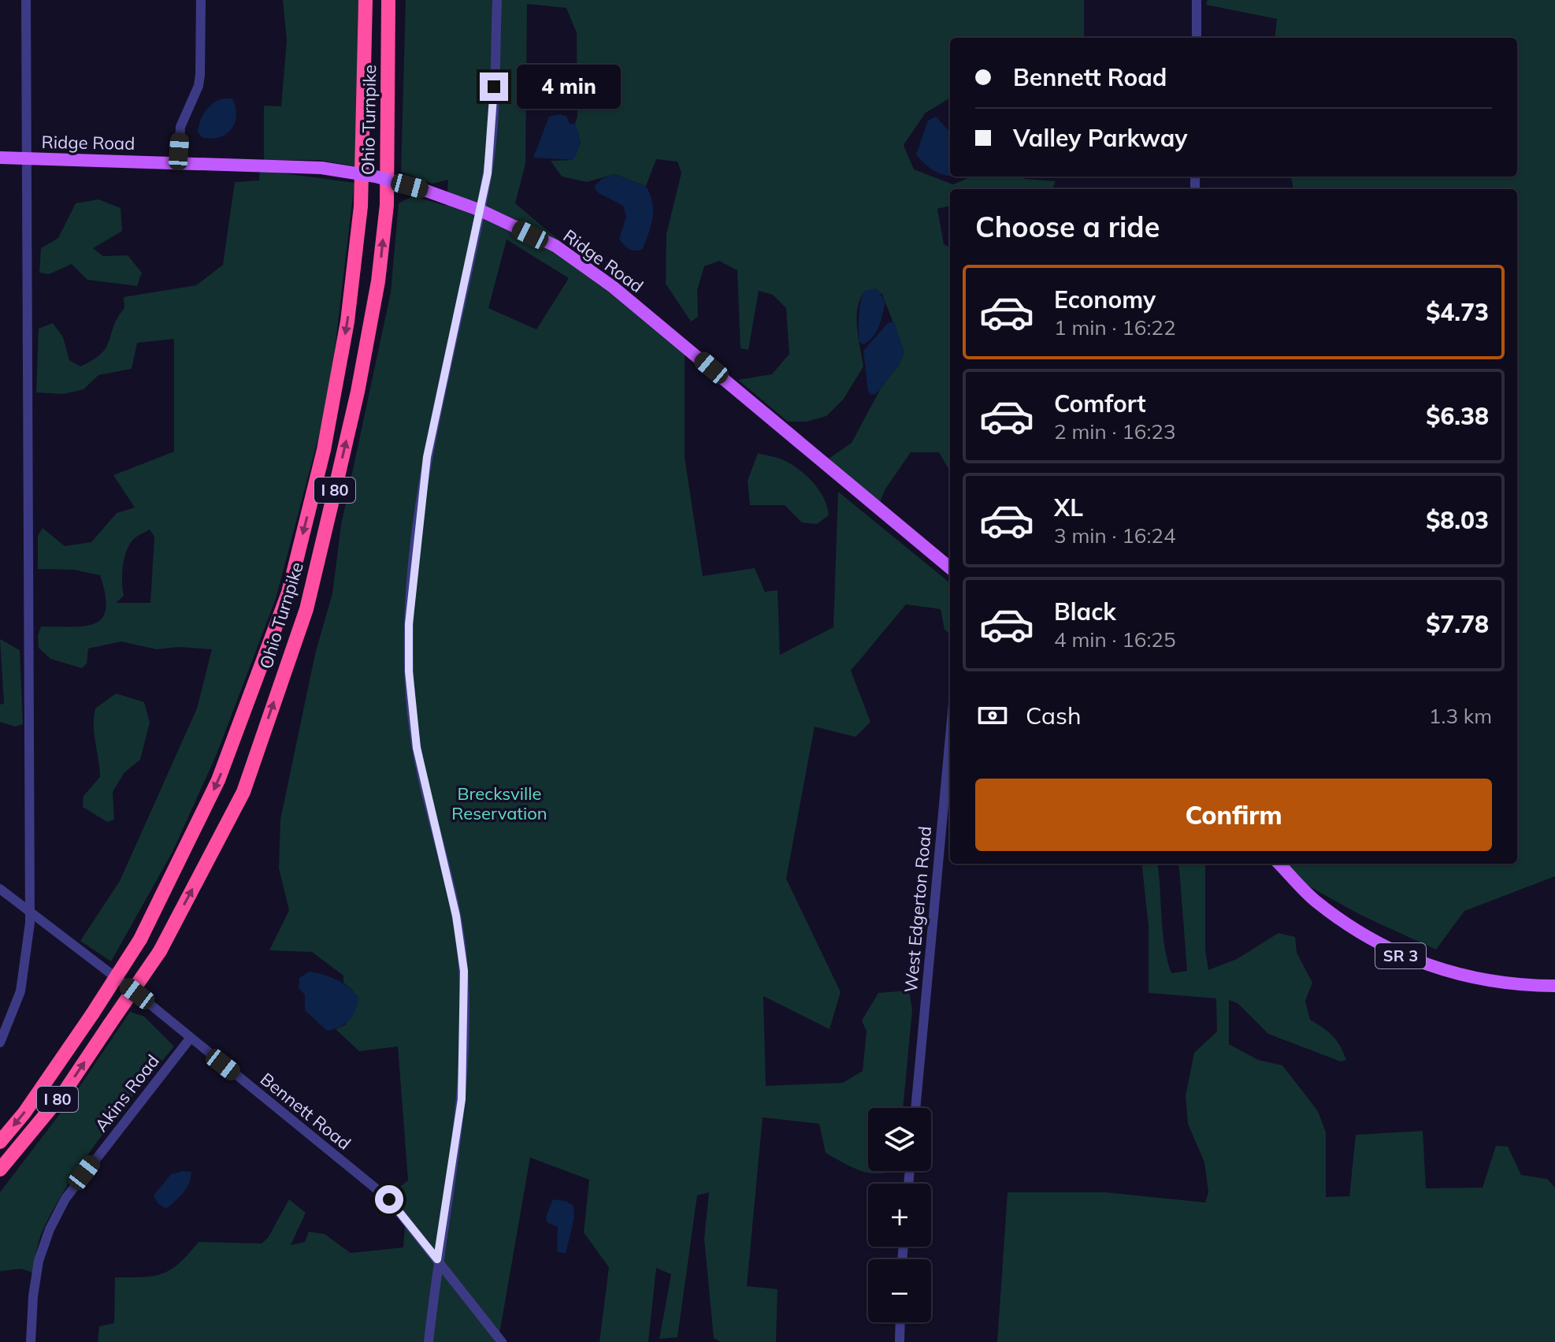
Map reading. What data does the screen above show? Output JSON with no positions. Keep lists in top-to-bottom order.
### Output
{
  "streets": {
    "highway": ["Ohio Turnpike", "I 80"],
    "main road": ["Ridge Road", "SR 3"],
    "street": ["West Edgerton Road", "Akins Road", "Bennett Road"]
  },
  "crossings": [
    ["Akins Road", "Bennett Road"]
  ],
  "parks": ["Brecksville Reservation"],
  "page": {
    "banner": ["Bennett Road", "Valley Parkway"],
    "bubble": "4 min",
    "heading": "Choose a ride",
    "list": [
      {
        "name": "Economy",
        "note": "1 min · 16:22",
        "value": "$4.73"
      },
      {
        "name": "Comfort",
        "note": "2 min · 16:23",
        "value": "$6.38"
      },
      {
        "name": "XL",
        "note": "3 min · 16:24",
        "value": "$8.03"
      },
      {
        "name": "Black",
        "note": "4 min · 16:25",
        "value": "$7.78"
      }
    ],
    "pay": ["Cash", "1.3 km"],
    "buttons": "Confirm",
    "map_buttons": ["+", "−"]
  }
}
